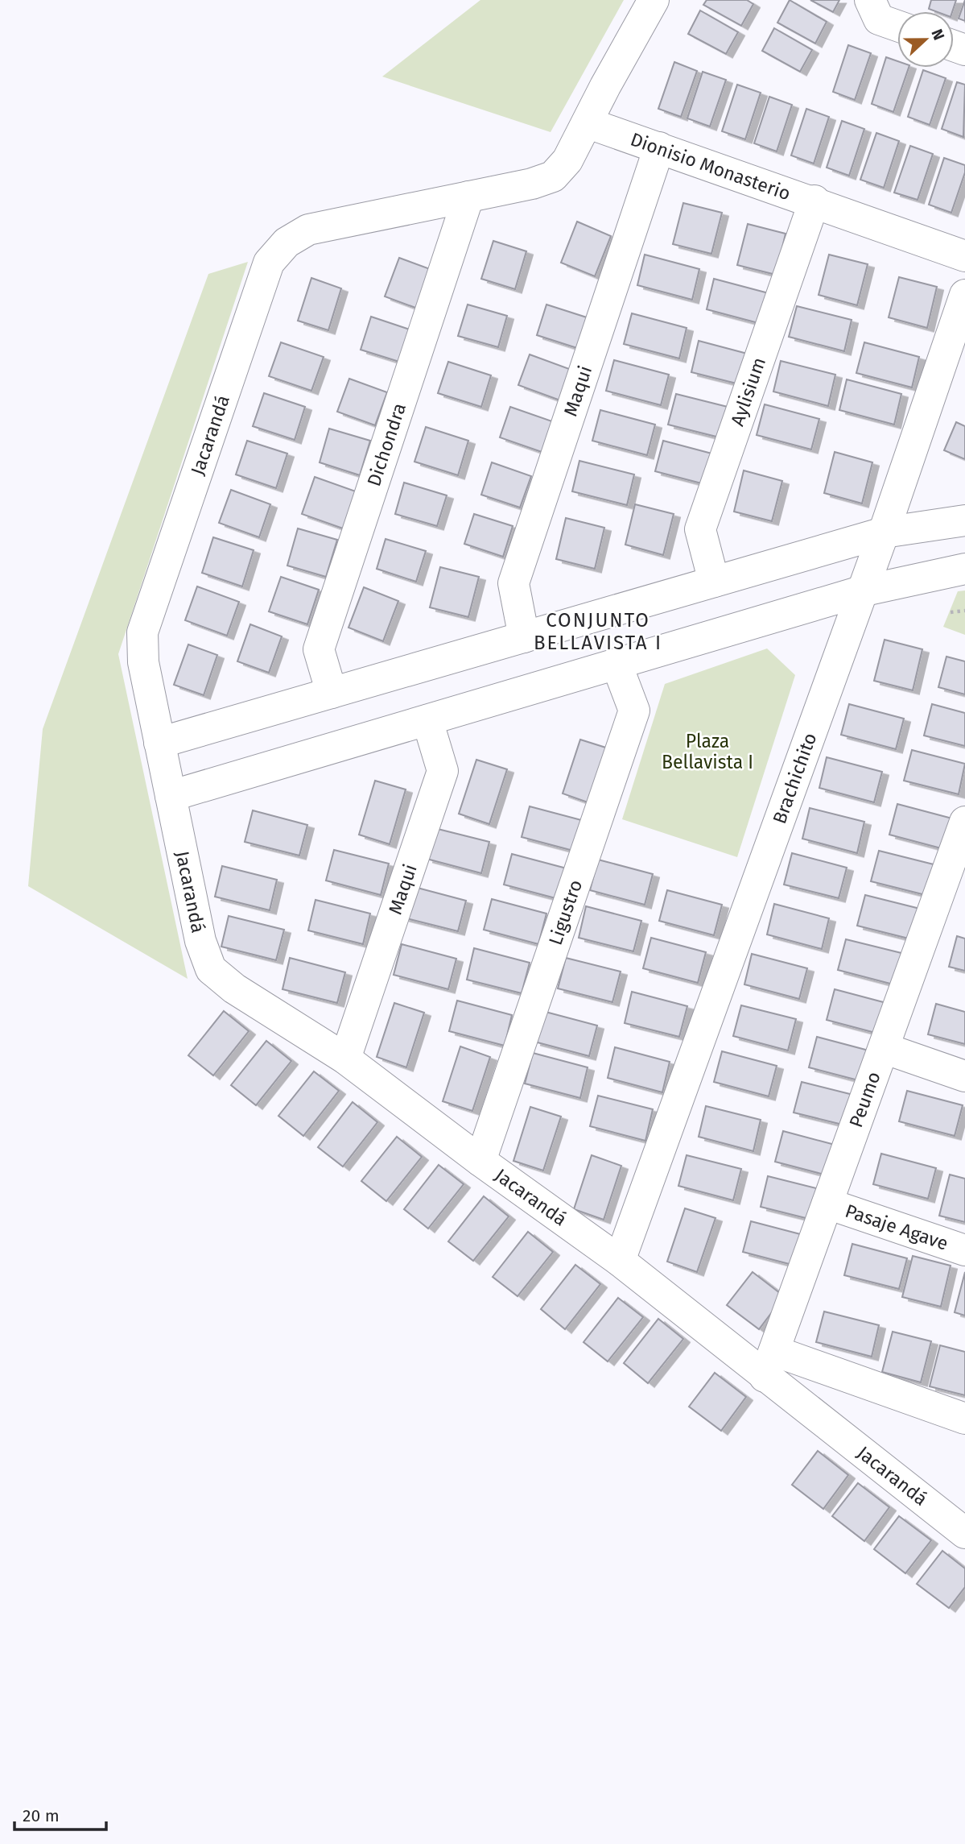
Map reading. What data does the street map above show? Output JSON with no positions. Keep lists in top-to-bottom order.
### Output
{
  "streets": {
    "street": [
      "Dionisio Monasterio",
      "Aylisium",
      "Maqui",
      "Jacarandá",
      "Dichondra",
      "Brachichito",
      "Ligustro",
      "Peumo",
      "Pasaje Agave"
    ]
  },
  "crossings": [
    ["Dionisio Monasterio", "Aylisium"],
    ["Dionisio Monasterio", "Maqui"],
    ["Dionisio Monasterio", "Jacarandá"],
    ["Maqui", "Jacarandá"],
    ["Jacarandá", "Dichondra"],
    ["Jacarandá", "Brachichito"],
    ["Jacarandá", "Ligustro"],
    ["Jacarandá", "Peumo"],
    ["Peumo", "Pasaje Agave"]
  ],
  "districts": ["CONJUNTO BELLAVISTA I"],
  "parks": ["Plaza Bellavista I"],
  "scale_bar": "20 m",
  "north": "right"
}
